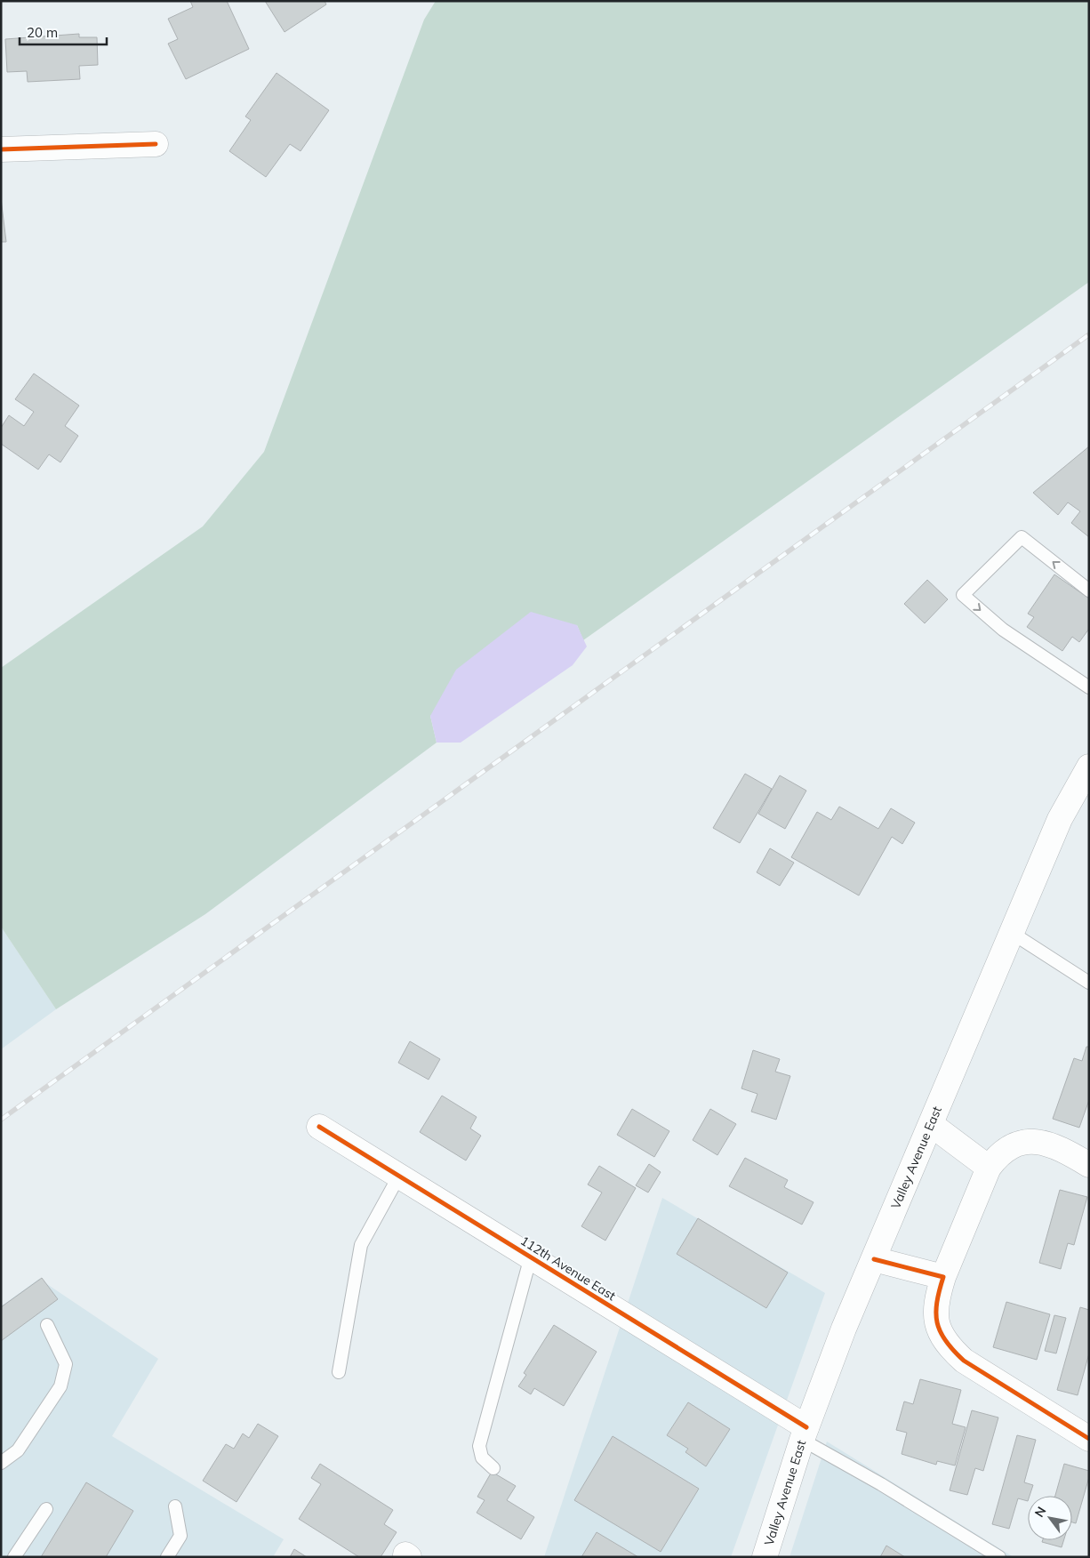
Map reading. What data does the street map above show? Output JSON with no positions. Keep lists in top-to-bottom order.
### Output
{
  "streets": {
    "street": ["Valley Avenue East", "112th Avenue East"]
  },
  "crossings": [
    ["Valley Avenue East", "112th Avenue East"]
  ],
  "scale_bar": "20 m",
  "north": "top left"
}
